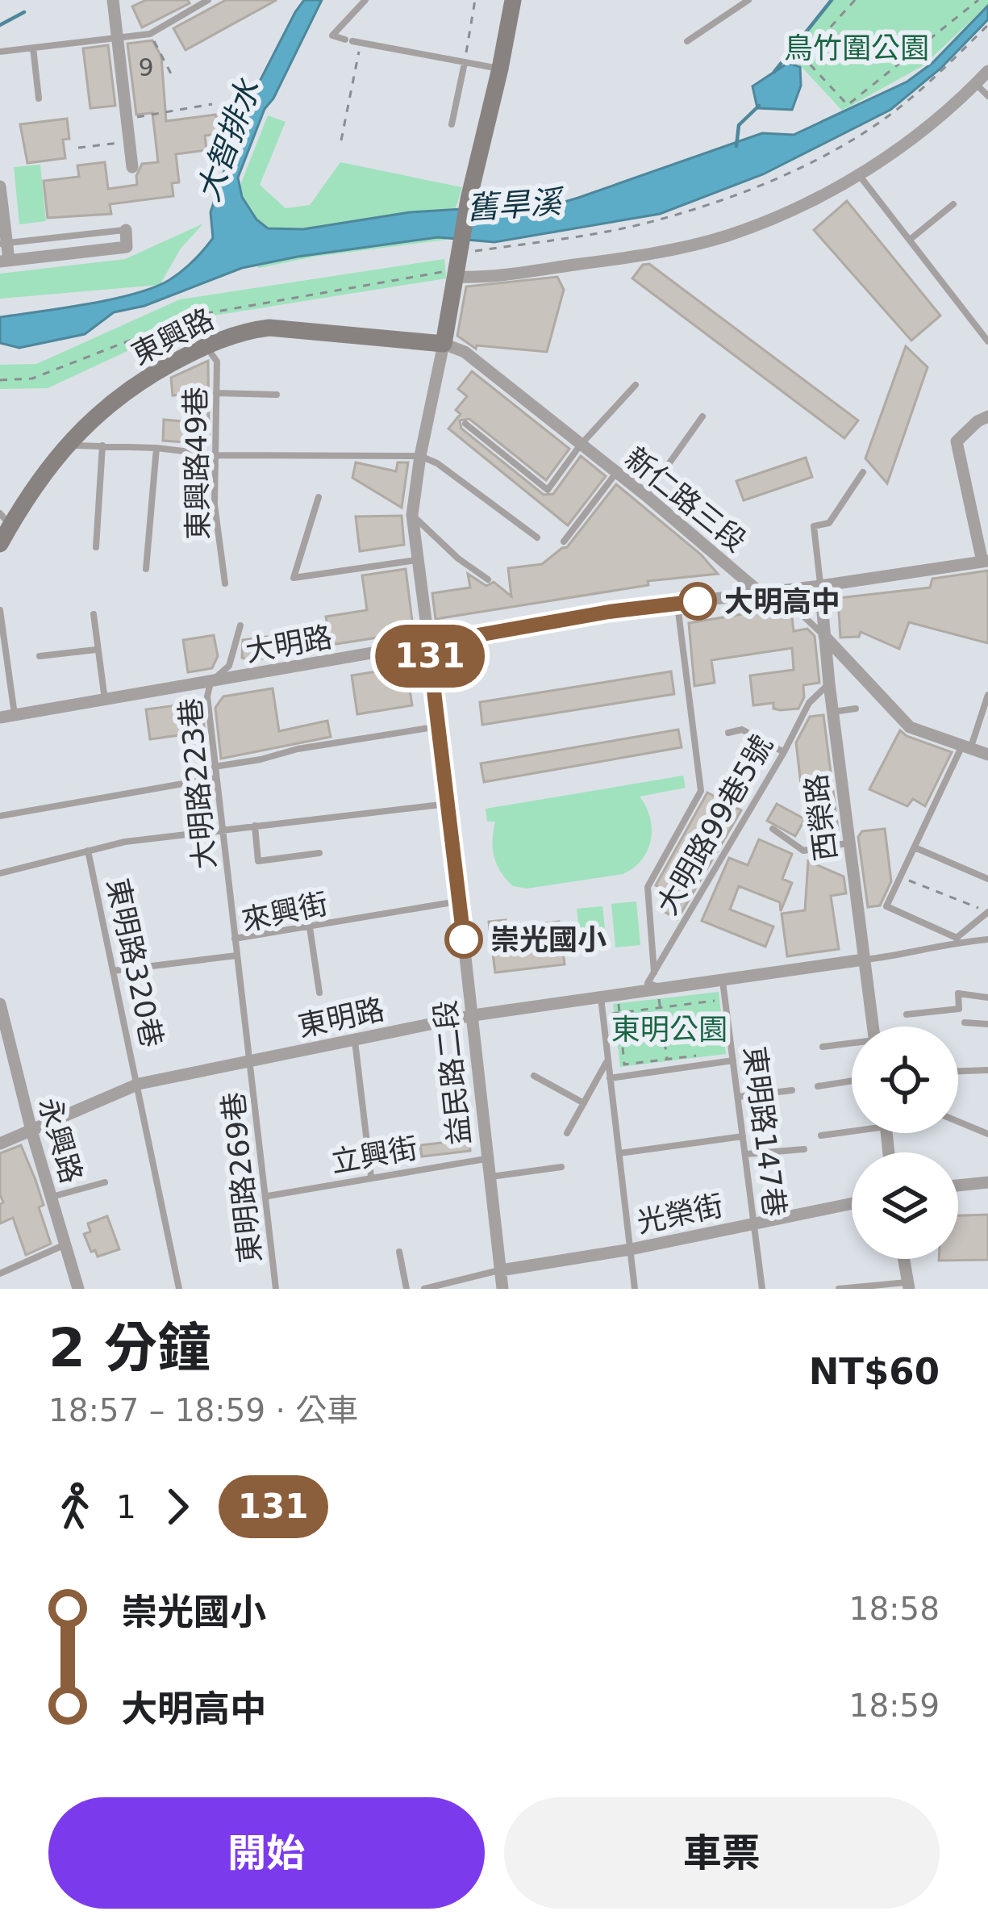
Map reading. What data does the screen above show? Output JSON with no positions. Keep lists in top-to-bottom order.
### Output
{
  "streets": {
    "street": [
      "東興路",
      "新仁路三段",
      "大明路",
      "西榮路",
      "東明路",
      "益民路二段",
      "永興路",
      "光榮街"
    ],
    "lane": [
      "東興路49巷",
      "大明路223巷",
      "大明路99巷5號",
      "來興街",
      "東明路320巷",
      "東明路147巷",
      "立興街",
      "東明路269巷"
    ]
  },
  "crossings": [
    ["東興路", "東興路49巷"],
    ["東興路", "新仁路三段"],
    ["東興路", "益民路二段"],
    ["新仁路三段", "大明路"],
    ["新仁路三段", "西榮路"],
    ["新仁路三段", "益民路二段"],
    ["大明路", "大明路223巷"],
    ["大明路", "西榮路"],
    ["大明路", "益民路二段"],
    ["大明路223巷", "來興街"],
    ["西榮路", "大明路99巷5號"],
    ["西榮路", "東明路"],
    ["來興街", "東明路"],
    ["來興街", "益民路二段"],
    ["來興街", "東明路269巷"],
    ["東明路320巷", "東明路"],
    ["東明路", "益民路二段"],
    ["東明路", "東明路147巷"],
    ["東明路", "永興路"],
    ["東明路", "東明路269巷"],
    ["益民路二段", "立興街"],
    ["益民路二段", "光榮街"],
    ["東明路147巷", "光榮街"],
    ["立興街", "東明路269巷"]
  ],
  "water": ["大智排水", "舊旱溪"],
  "parks": ["鳥竹圍公園", "東明公園"],
  "places": ["大明高中", "崇光國小"],
  "lines": ["bus line 131"],
  "house_numbers": ["9"],
  "page": {
    "on_map": "131",
    "heading": ["2 分鐘", "18:57 – 18:59 · 公車", "NT$60"],
    "legs": ["1", "131"],
    "list": [
      {
        "name": "崇光國小",
        "value": "18:58"
      },
      {
        "name": "大明高中",
        "value": "18:59"
      }
    ],
    "buttons": ["開始", "車票"]
  }
}
